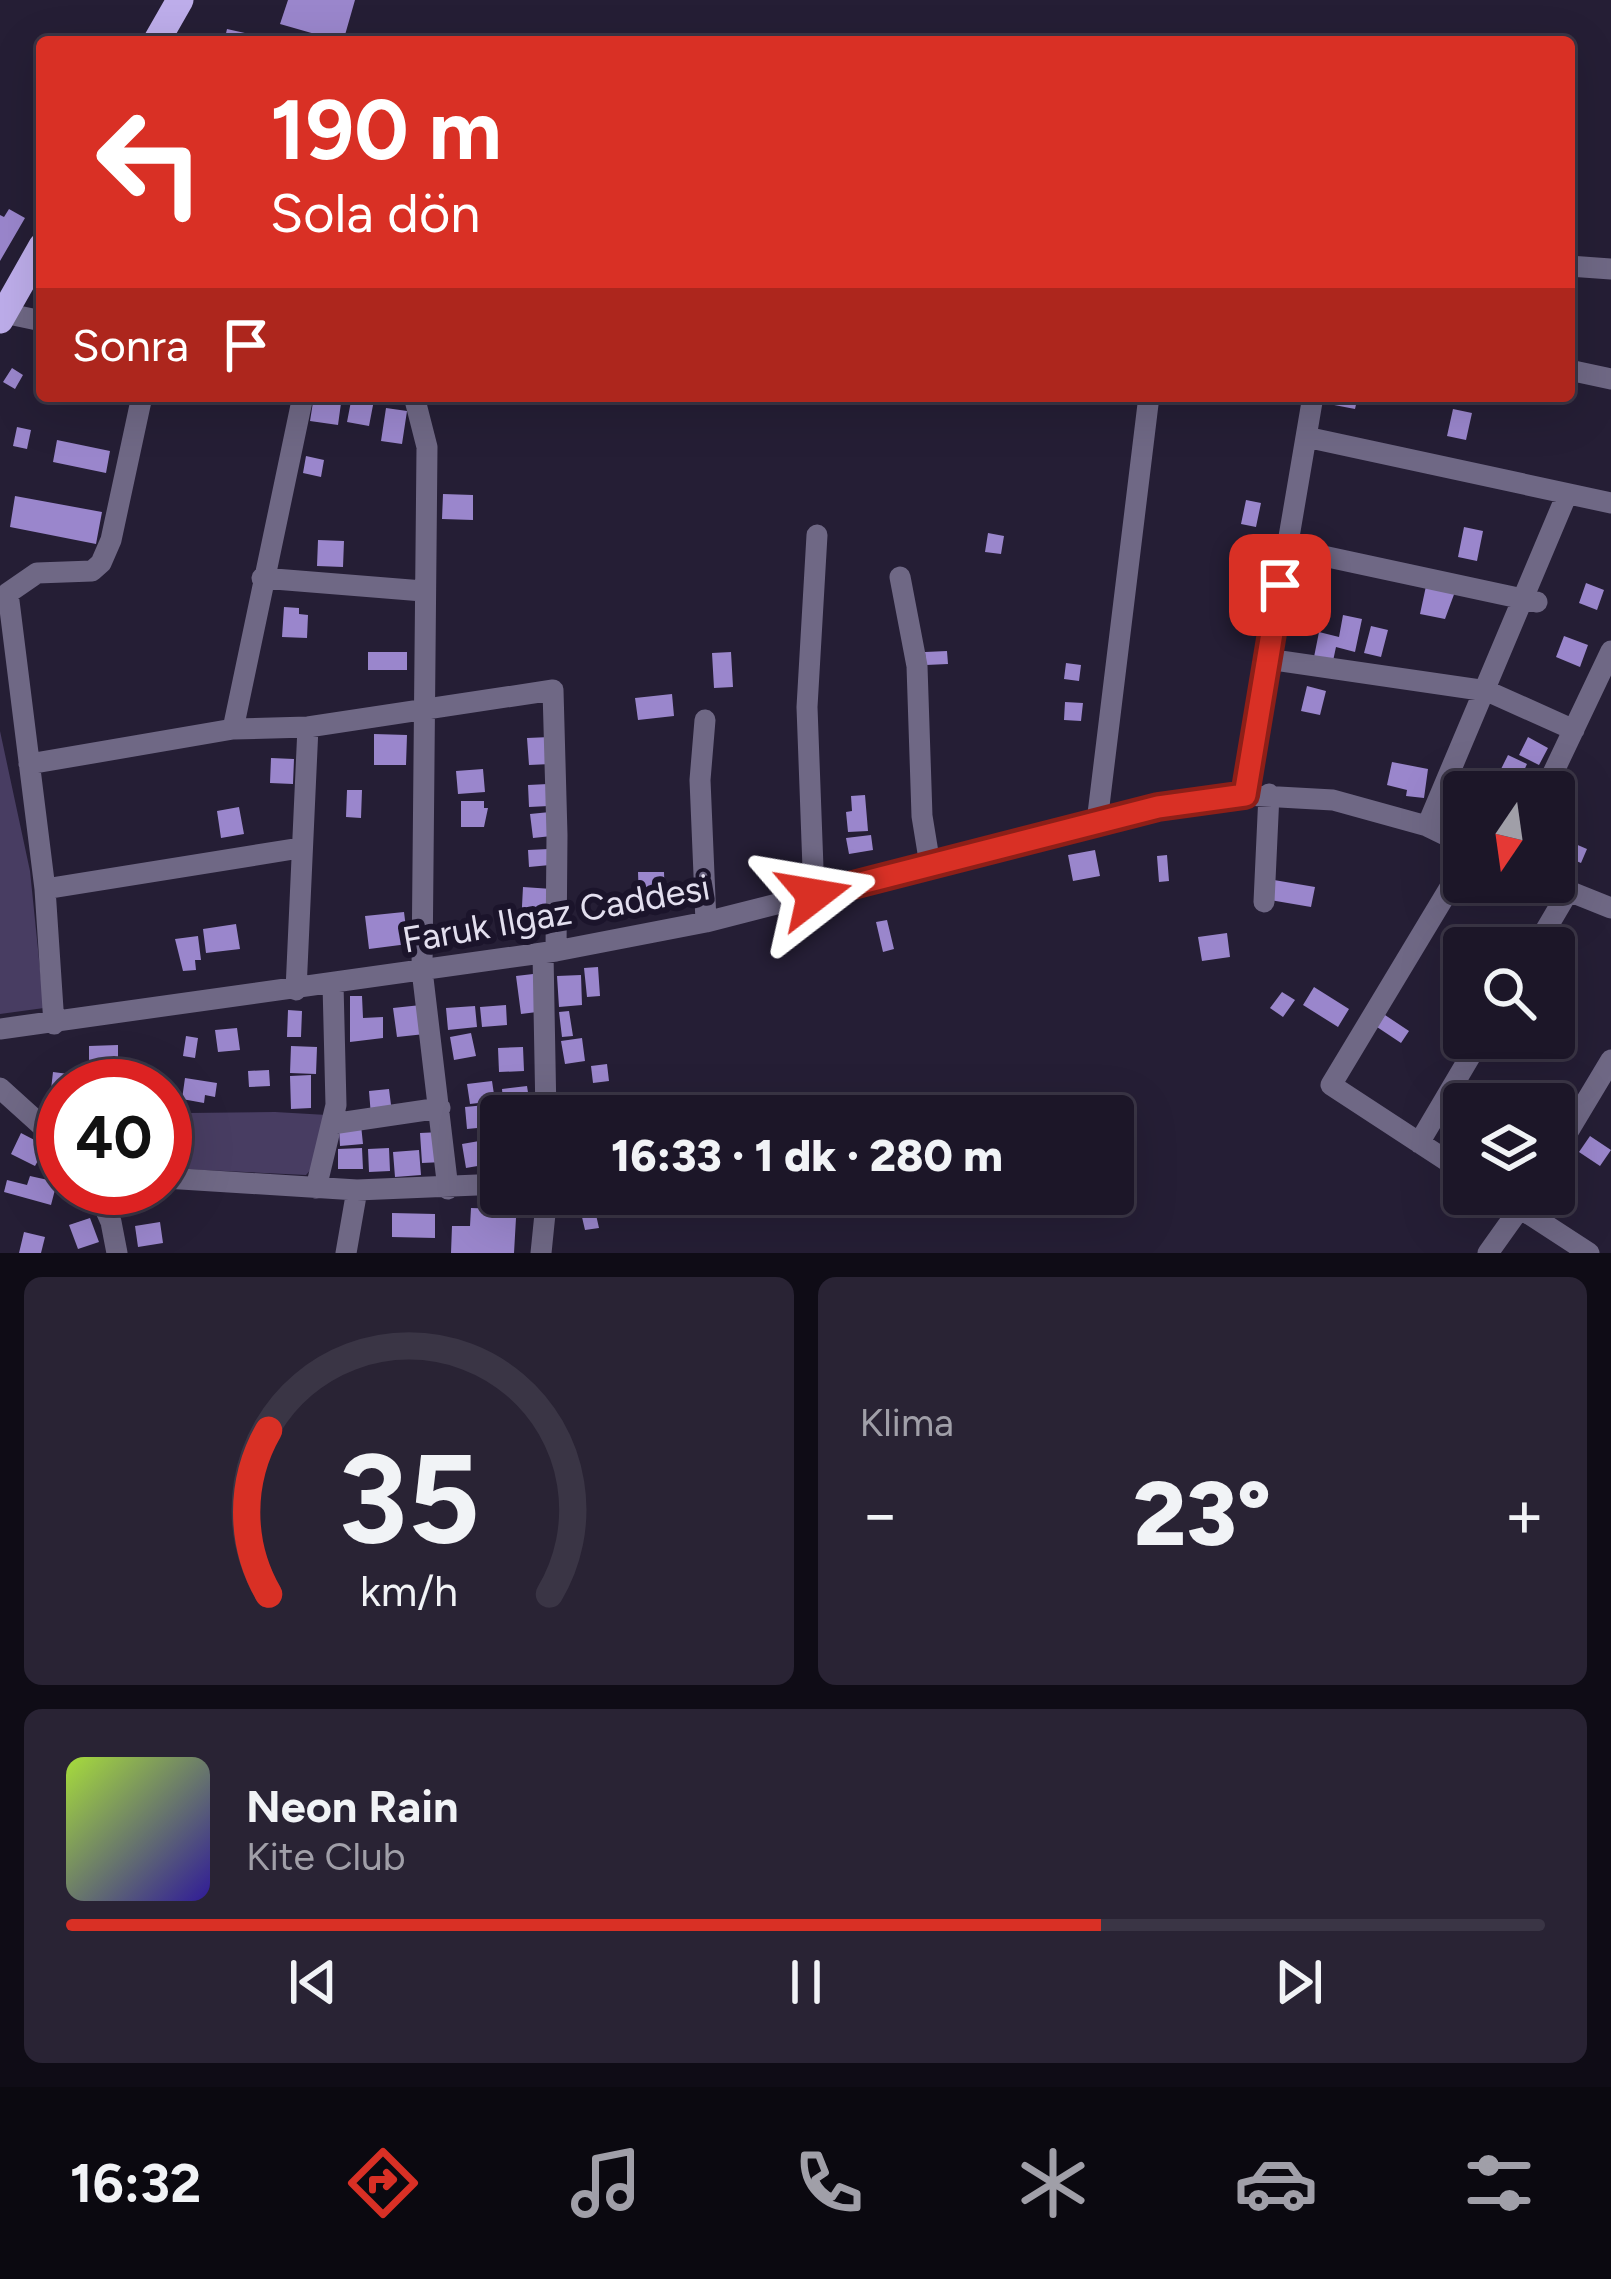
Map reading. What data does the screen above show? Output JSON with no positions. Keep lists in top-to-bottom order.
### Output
{
  "streets": {
    "street": ["Faruk Ilgaz Caddesi"]
  },
  "north": "bottom",
  "page": {
    "turn": ["190 m", "Sola dön"],
    "then": "Sonra",
    "limit": "40",
    "trip": "16:33 · 1 dk · 280 m",
    "tile": "Klima",
    "heat": ["−", "23°", "+"],
    "song": ["Neon Rain", "Kite Club"],
    "tabs": "16:32",
    "gauge": ["35", "km/h"]
  }
}
